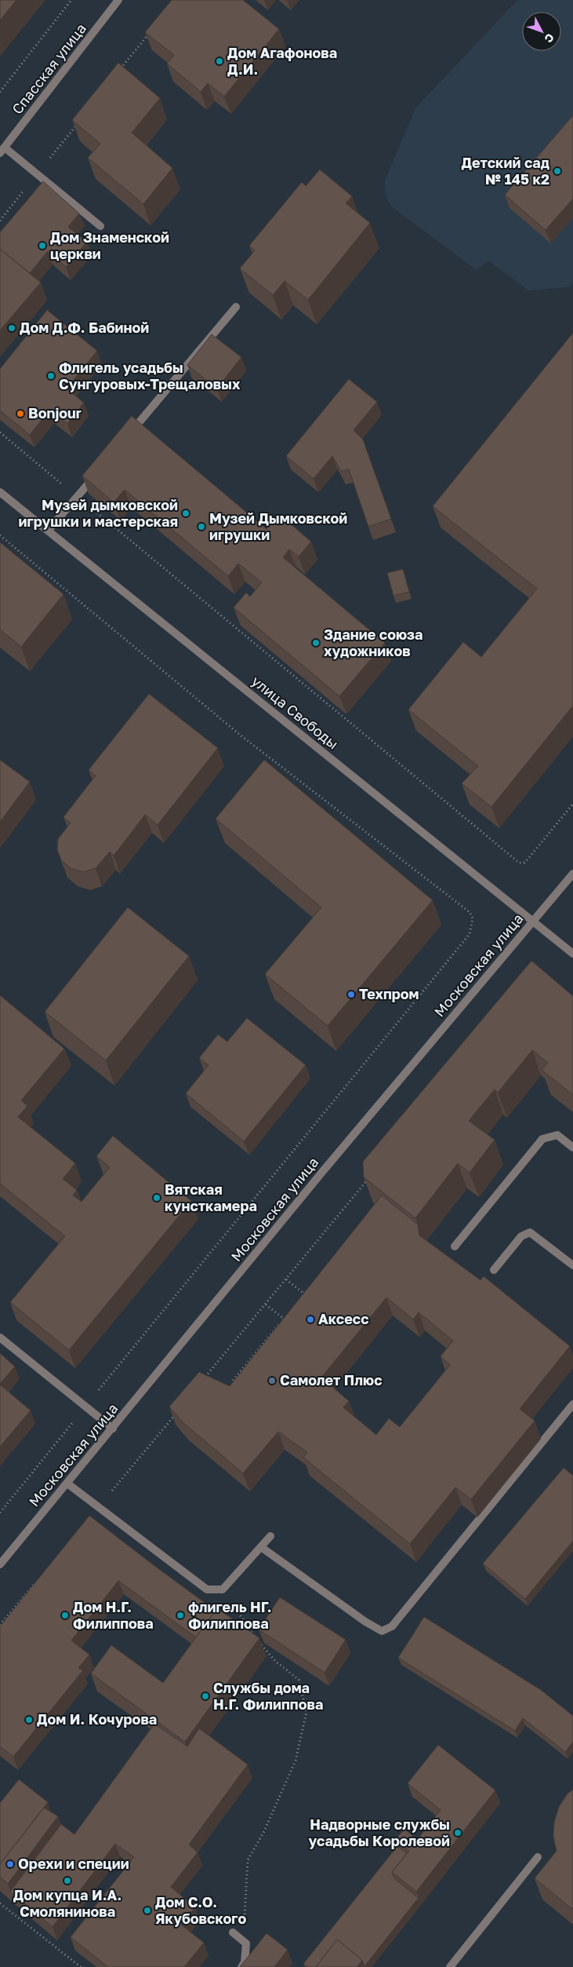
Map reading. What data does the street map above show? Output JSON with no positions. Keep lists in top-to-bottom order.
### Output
{
  "streets": {
    "street": ["Спасская улица", "улица Свободы", "Московская улица"]
  },
  "crossings": [
    ["улица Свободы", "Московская улица"]
  ],
  "places": [
    "Дом Агафонова Д.И.",
    "Детский сад № 145 к2",
    "Дом Знаменской церкви",
    "Дом Д.Ф. Бабиной",
    "Флигель усадьбы Сунгуровых-Трещаловых",
    "Bonjour",
    "Музей дымковской игрушки и мастерская",
    "Музей Дымковской игрушки",
    "Здание союза художников",
    "Техпром",
    "Вятская кунсткамера",
    "Аксесс",
    "Самолет Плюс",
    "Дом Н.Г. Филиппова",
    "флигель НГ. Филиппова",
    "Службы дома Н.Г. Филиппова",
    "Дом И. Кочурова",
    "Надворные службы усадьбы Королевой",
    "Орехи и специи",
    "Дом купца И.А. Смолянинова",
    "Дом С.О. Якубовского"
  ],
  "north": "bottom right"
}
